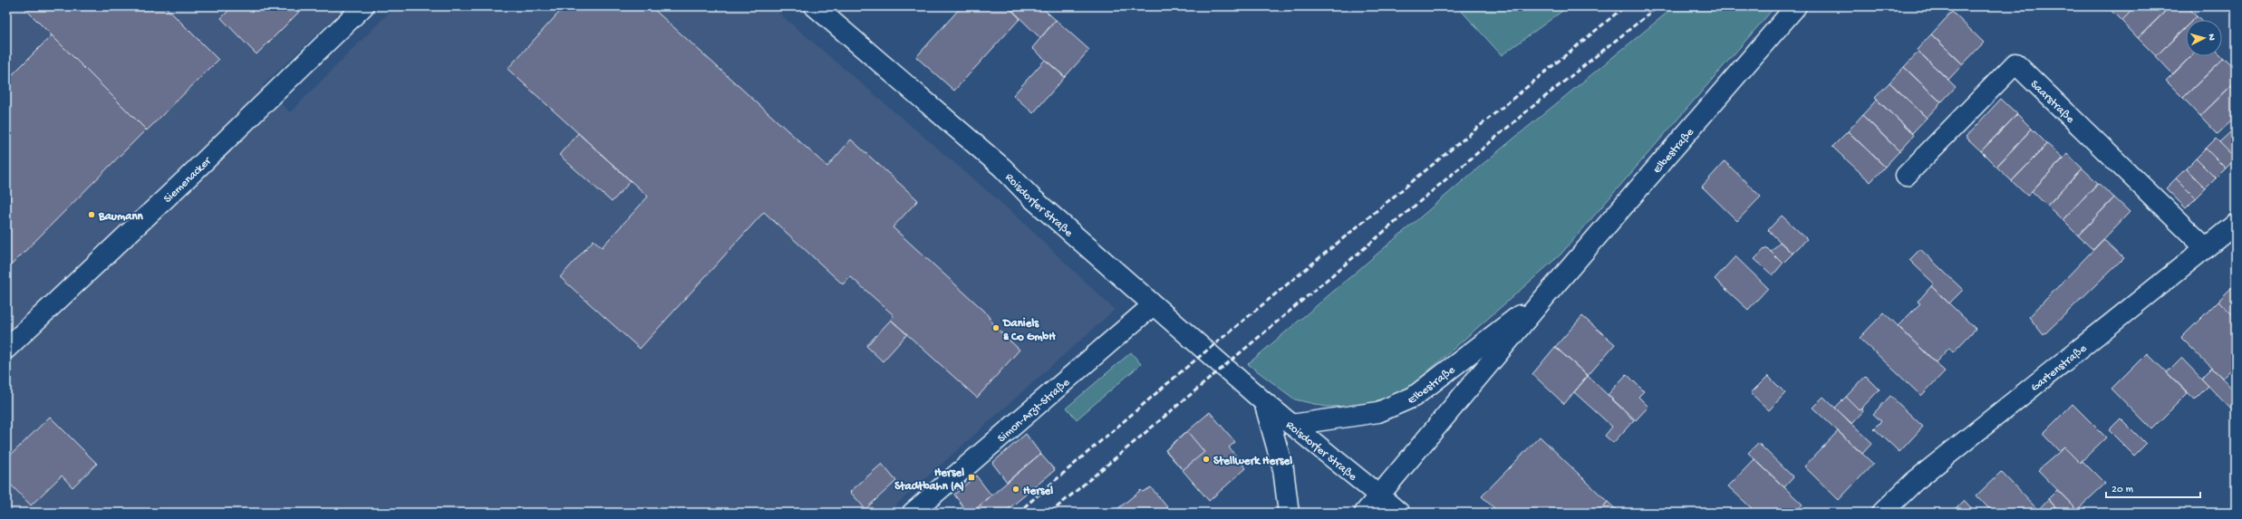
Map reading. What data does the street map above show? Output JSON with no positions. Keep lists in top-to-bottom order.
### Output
{
  "streets": {
    "main road": [
      "Saarstraße",
      "Elbestraße",
      "Siemenacker",
      "Roisdorfer Straße",
      "Gartenstraße",
      "Simon-Arzt-Straße"
    ]
  },
  "crossings": [
    ["Saarstraße", "Gartenstraße"],
    ["Elbestraße", "Roisdorfer Straße"],
    ["Roisdorfer Straße", "Simon-Arzt-Straße"]
  ],
  "places": {
    "other": [
      "Baumann",
      "Daniels & Co GmbH",
      "Stellwerk Hersel",
      "Hersel"
    ],
    "transit": ["Hersel Stadtbahn (A)"]
  },
  "scale_bar": "20 m",
  "north": "right"
}
